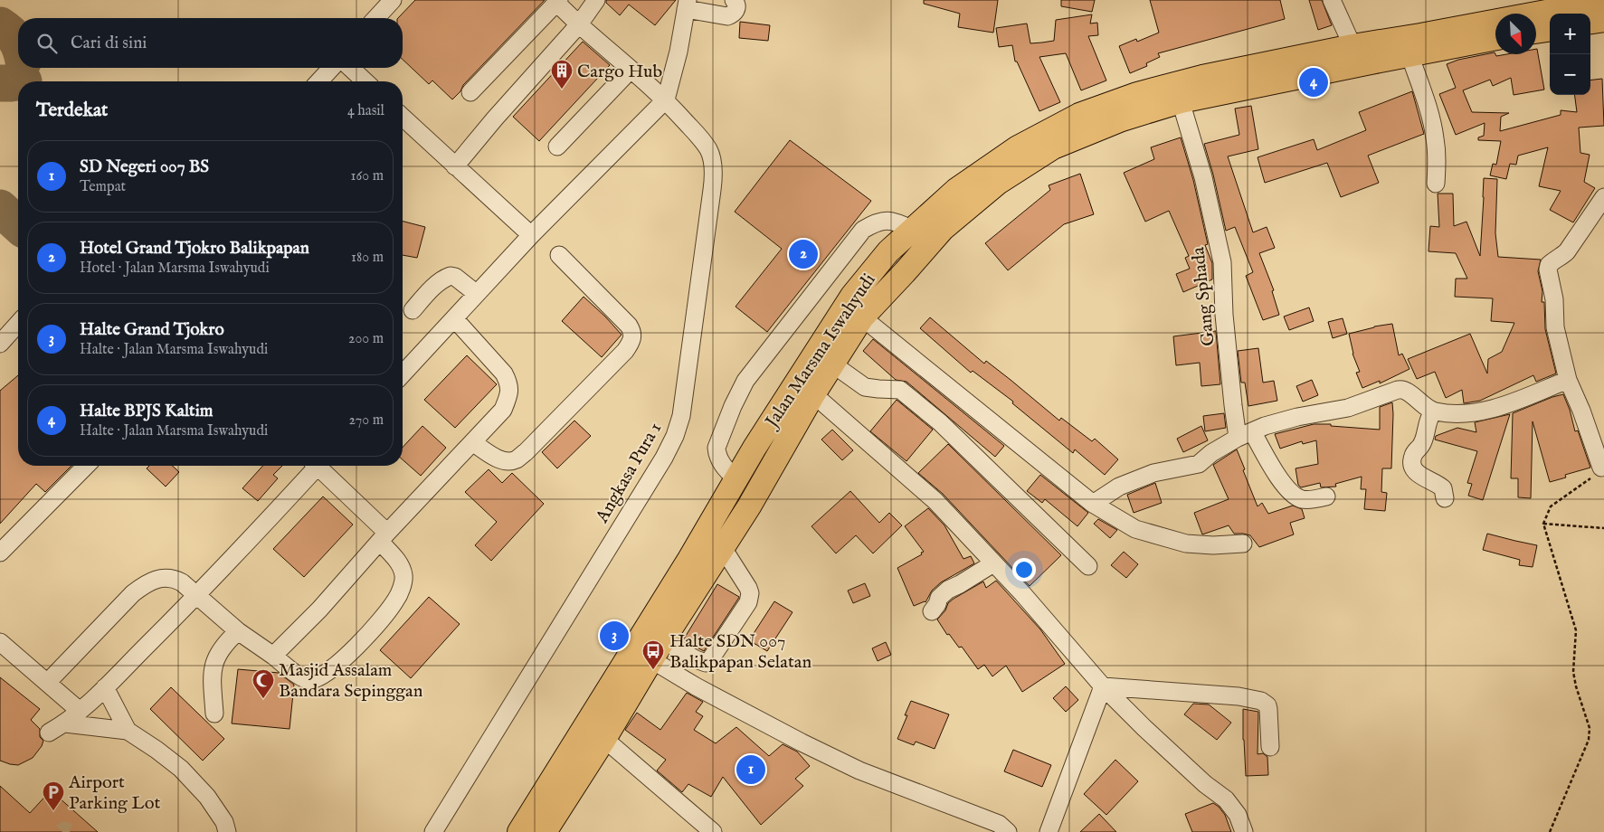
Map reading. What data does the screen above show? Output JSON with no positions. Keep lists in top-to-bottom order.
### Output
{
  "streets": {
    "highway": ["Jalan Marsma Iswahyudi"],
    "street": ["Gang Sphada", "Angkasa Pura 1"]
  },
  "crossings": [
    ["Gang Sphada", "Jalan Marsma Iswahyudi"]
  ],
  "places": {
    "building": ["Cargo Hub"],
    "bus stop": ["Halte SDN 007 Balikpapan Selatan"],
    "mosque": ["Masjid Assalam Bandara Sepinggan"],
    "parking": ["Airport Parking Lot"]
  },
  "north": "bottom right",
  "page": {
    "map_buttons": ["+", "−"],
    "search": "Cari di sini",
    "pins": [
      "4",
      "2",
      "3",
      "1"
    ],
    "heading": ["Terdekat", "4 hasil"],
    "list": [
      {
        "mark": "1",
        "name": "SD Negeri 007 BS",
        "note": "Tempat",
        "value": "160 m"
      },
      {
        "mark": "2",
        "name": "Hotel Grand Tjokro Balikpapan",
        "note": "Hotel · Jalan Marsma Iswahyudi",
        "value": "180 m"
      },
      {
        "mark": "3",
        "name": "Halte Grand Tjokro",
        "note": "Halte · Jalan Marsma Iswahyudi",
        "value": "200 m"
      },
      {
        "mark": "4",
        "name": "Halte BPJS Kaltim",
        "note": "Halte · Jalan Marsma Iswahyudi",
        "value": "270 m"
      }
    ]
  }
}
